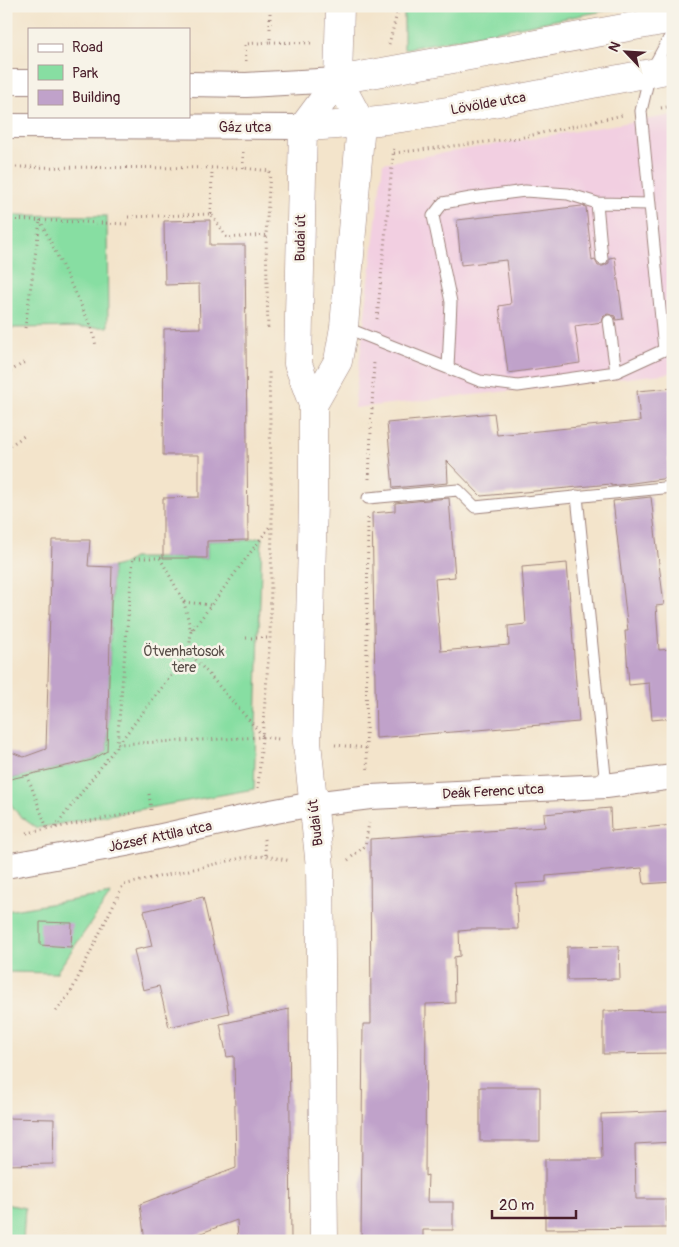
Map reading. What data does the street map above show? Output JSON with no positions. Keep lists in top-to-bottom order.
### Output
{
  "streets": {
    "street": [
      "Lövölde utca",
      "Gáz utca",
      "Budai út",
      "Deák Ferenc utca",
      "József Attila utca"
    ]
  },
  "crossings": [
    ["Lövölde utca", "Gáz utca"],
    ["Lövölde utca", "Budai út"],
    ["Gáz utca", "Budai út"],
    ["Budai út", "Deák Ferenc utca"],
    ["Budai út", "József Attila utca"],
    ["Deák Ferenc utca", "József Attila utca"]
  ],
  "parks": ["Ötvenhatosok tere"],
  "legend": ["Road", "Park", "Building"],
  "scale_bar": "20 m",
  "north": "top left"
}
